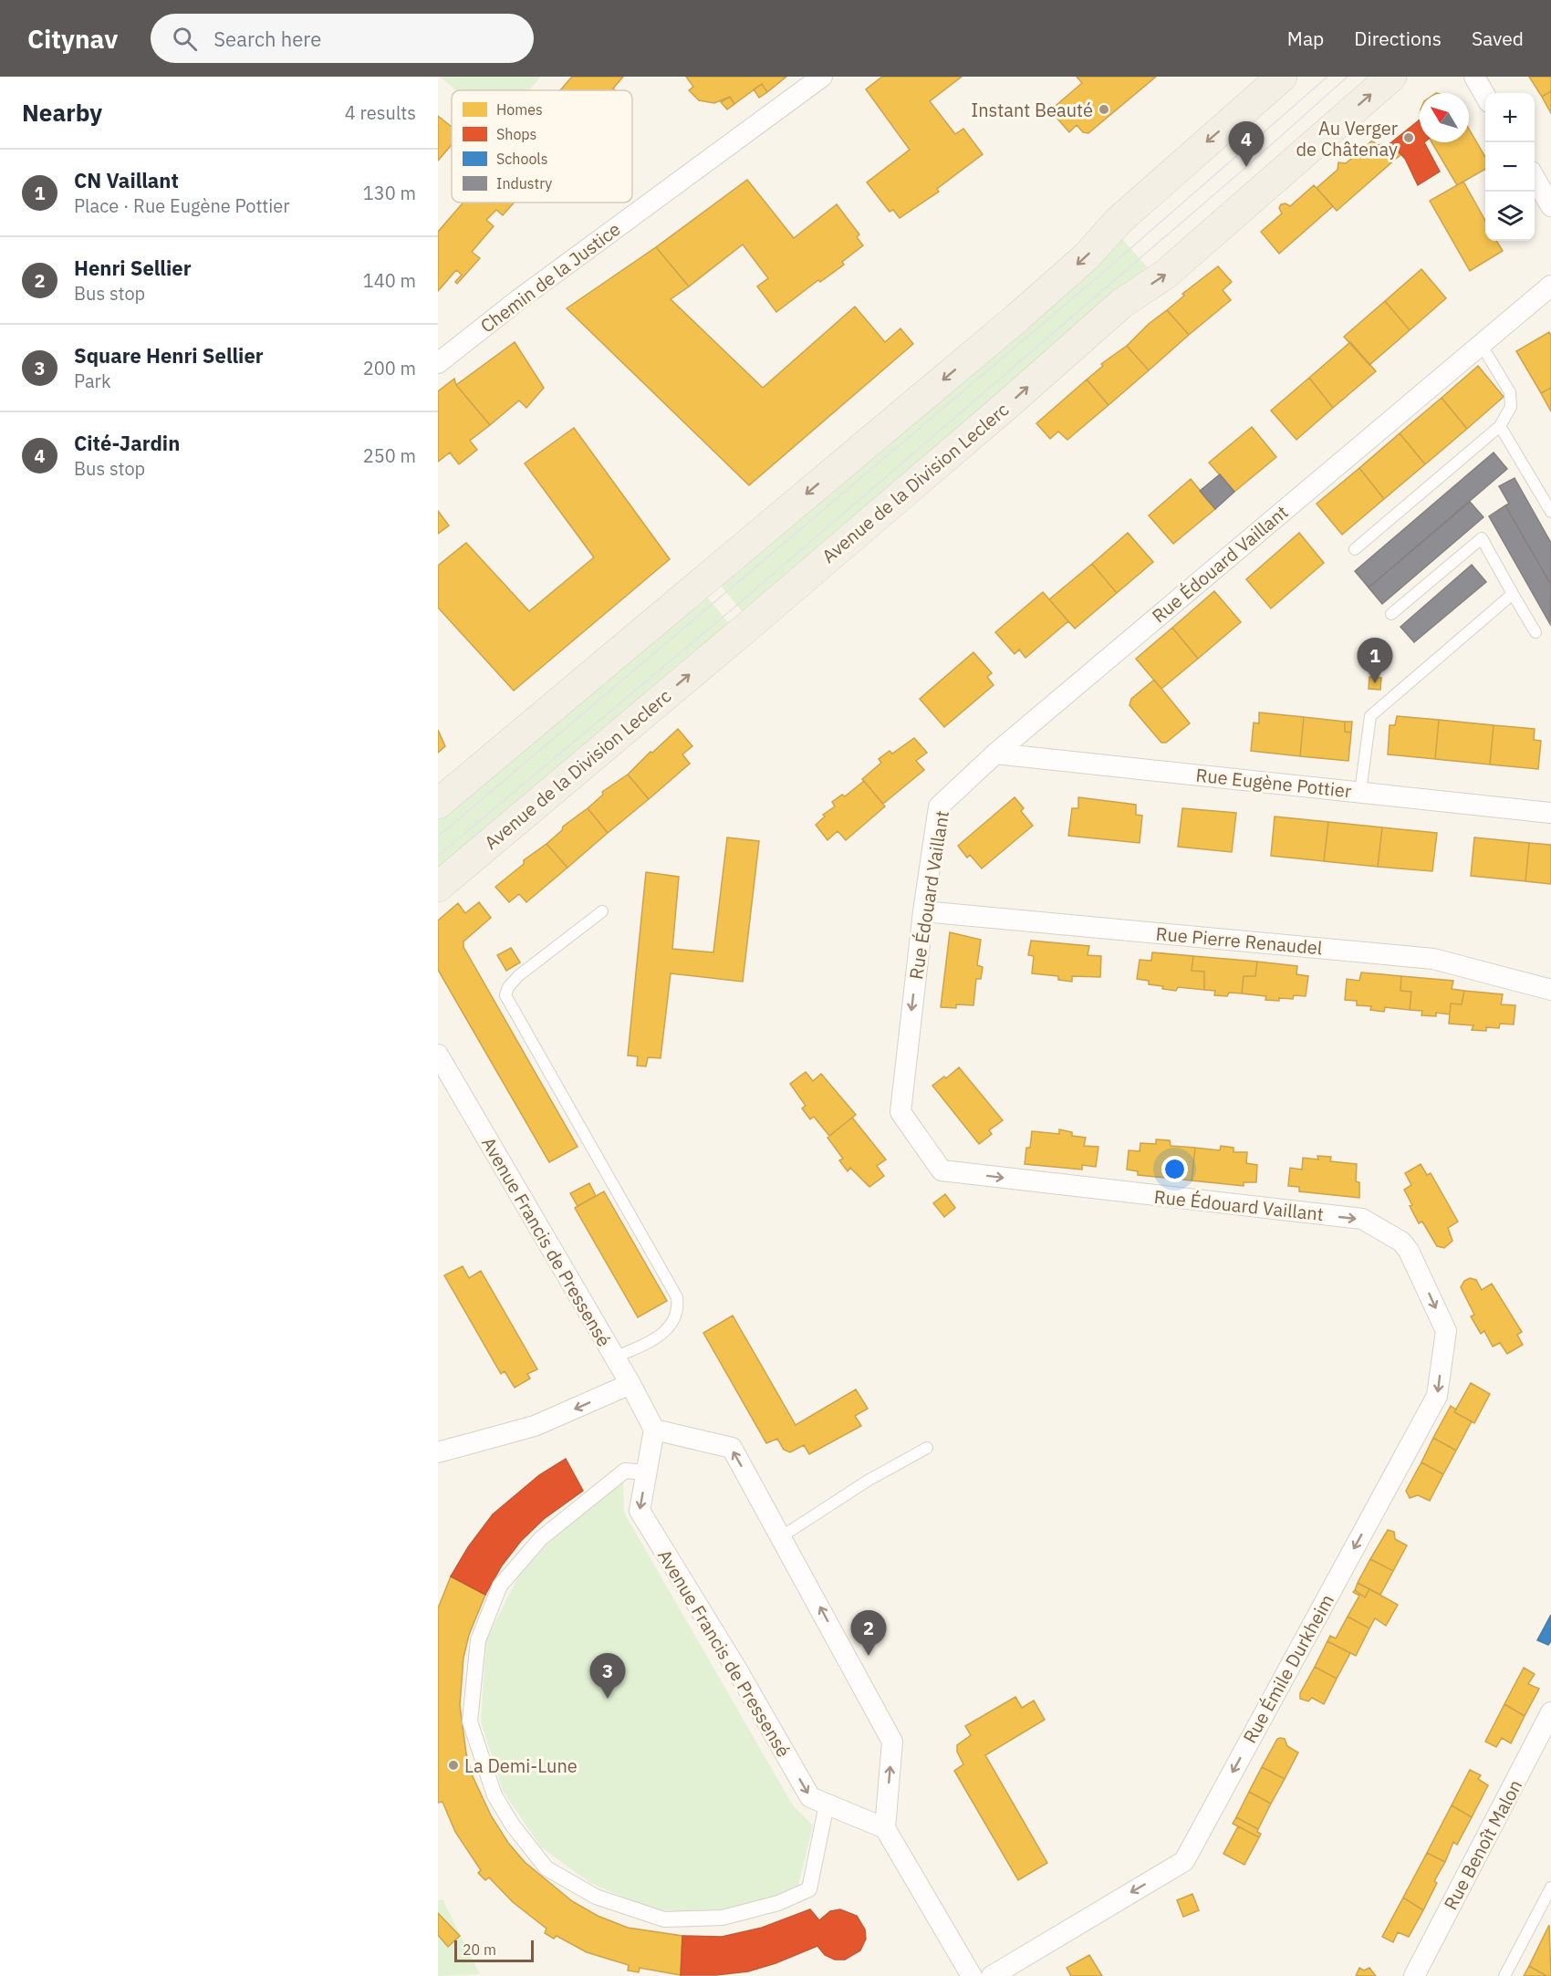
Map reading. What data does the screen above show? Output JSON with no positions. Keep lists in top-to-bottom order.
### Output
{
  "streets": {
    "main road": ["Avenue de la Division Leclerc"],
    "street": [
      "Chemin de la Justice",
      "Rue Édouard Vaillant",
      "Rue Eugène Pottier",
      "Rue Pierre Renaudel",
      "Avenue Francis de Pressensé",
      "Rue Émile Durkheim",
      "Rue Benoît Malon"
    ]
  },
  "crossings": [
    ["Rue Édouard Vaillant", "Rue Eugène Pottier"],
    ["Rue Édouard Vaillant", "Rue Pierre Renaudel"],
    ["Rue Édouard Vaillant", "Rue Émile Durkheim"]
  ],
  "one_way": ["Rue Émile Durkheim"],
  "places": ["Instant Beauté", "Au Verger de Châtenay", "La Demi-Lune"],
  "legend": [
    "Homes",
    "Shops",
    "Schools",
    "Industry"
  ],
  "scale_bar": "20 m",
  "north": "top left",
  "page": {
    "header": "Citynav",
    "search": "Search here",
    "nav": ["Map", "Directions", "Saved"],
    "heading": ["Nearby", "4 results"],
    "map_buttons": ["+", "−"],
    "pins": [
      "4",
      "1",
      "2",
      "3"
    ],
    "list": [
      {
        "mark": "1",
        "name": "CN Vaillant",
        "note": "Place · Rue Eugène Pottier",
        "value": "130 m"
      },
      {
        "mark": "2",
        "name": "Henri Sellier",
        "note": "Bus stop",
        "value": "140 m"
      },
      {
        "mark": "3",
        "name": "Square Henri Sellier",
        "note": "Park",
        "value": "200 m"
      },
      {
        "mark": "4",
        "name": "Cité-Jardin",
        "note": "Bus stop",
        "value": "250 m"
      }
    ],
    "scale": "20 m"
  }
}
